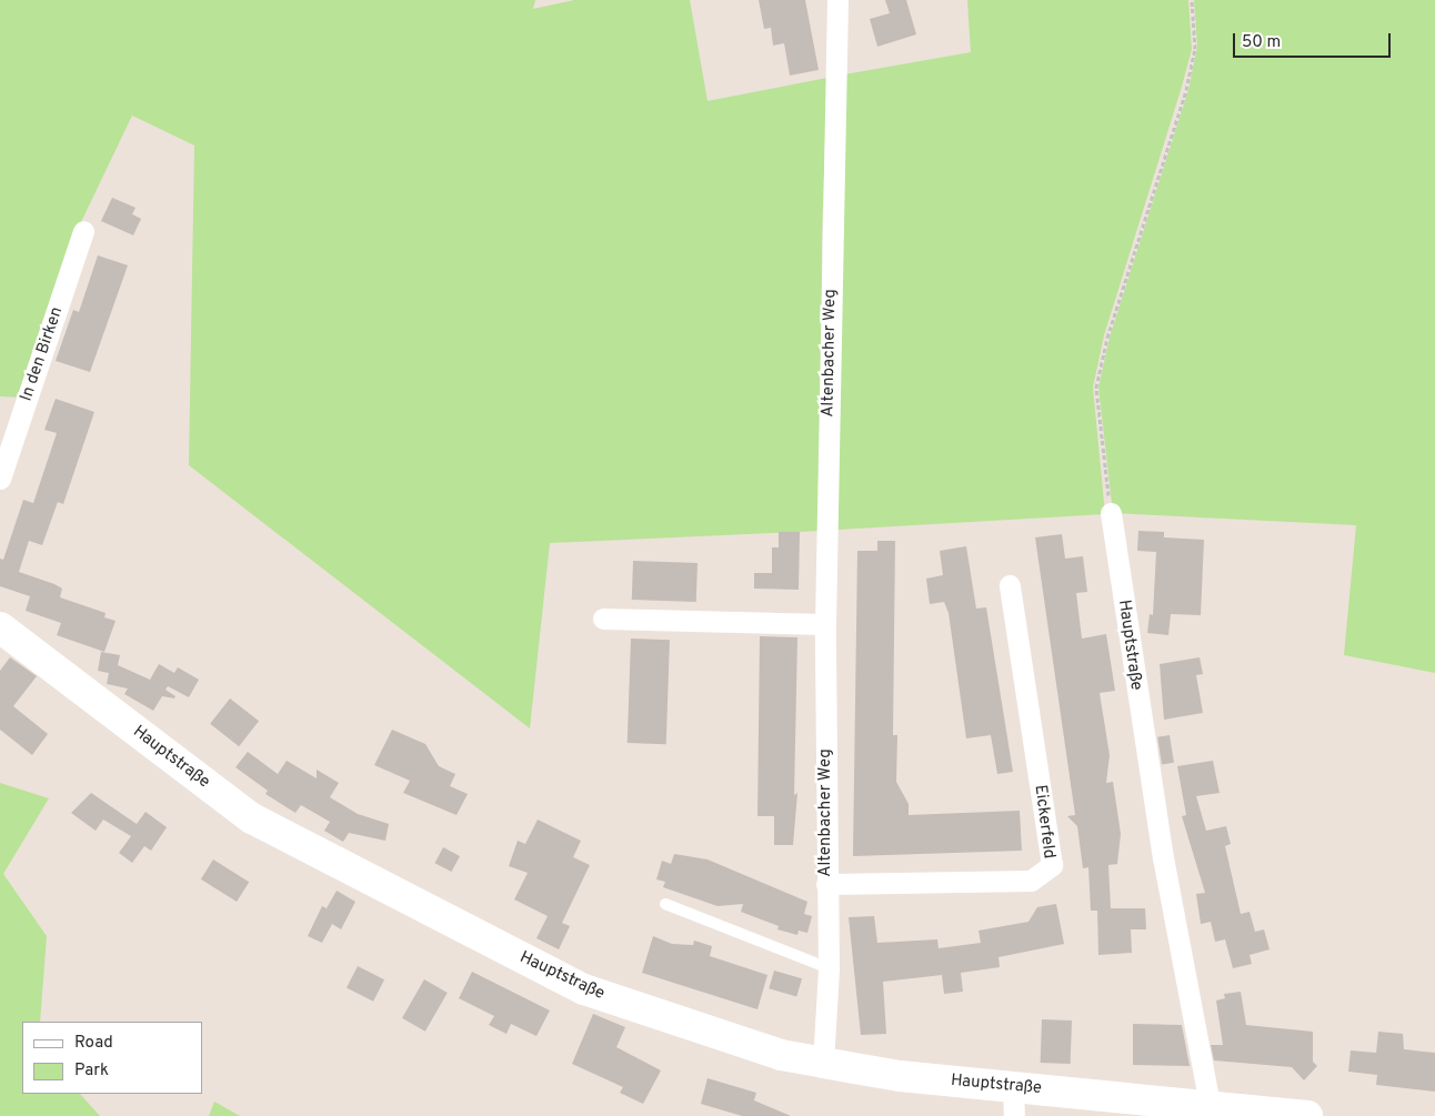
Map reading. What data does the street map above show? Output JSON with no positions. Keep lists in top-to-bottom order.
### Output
{
  "streets": {
    "main road": ["Hauptstraße"],
    "street": ["Altenbacher Weg", "In den Birken", "Eickerfeld"]
  },
  "crossings": [
    ["Altenbacher Weg", "Hauptstraße"],
    ["Altenbacher Weg", "Eickerfeld"]
  ],
  "legend": ["Road", "Park"],
  "scale_bar": "50 m"
}
